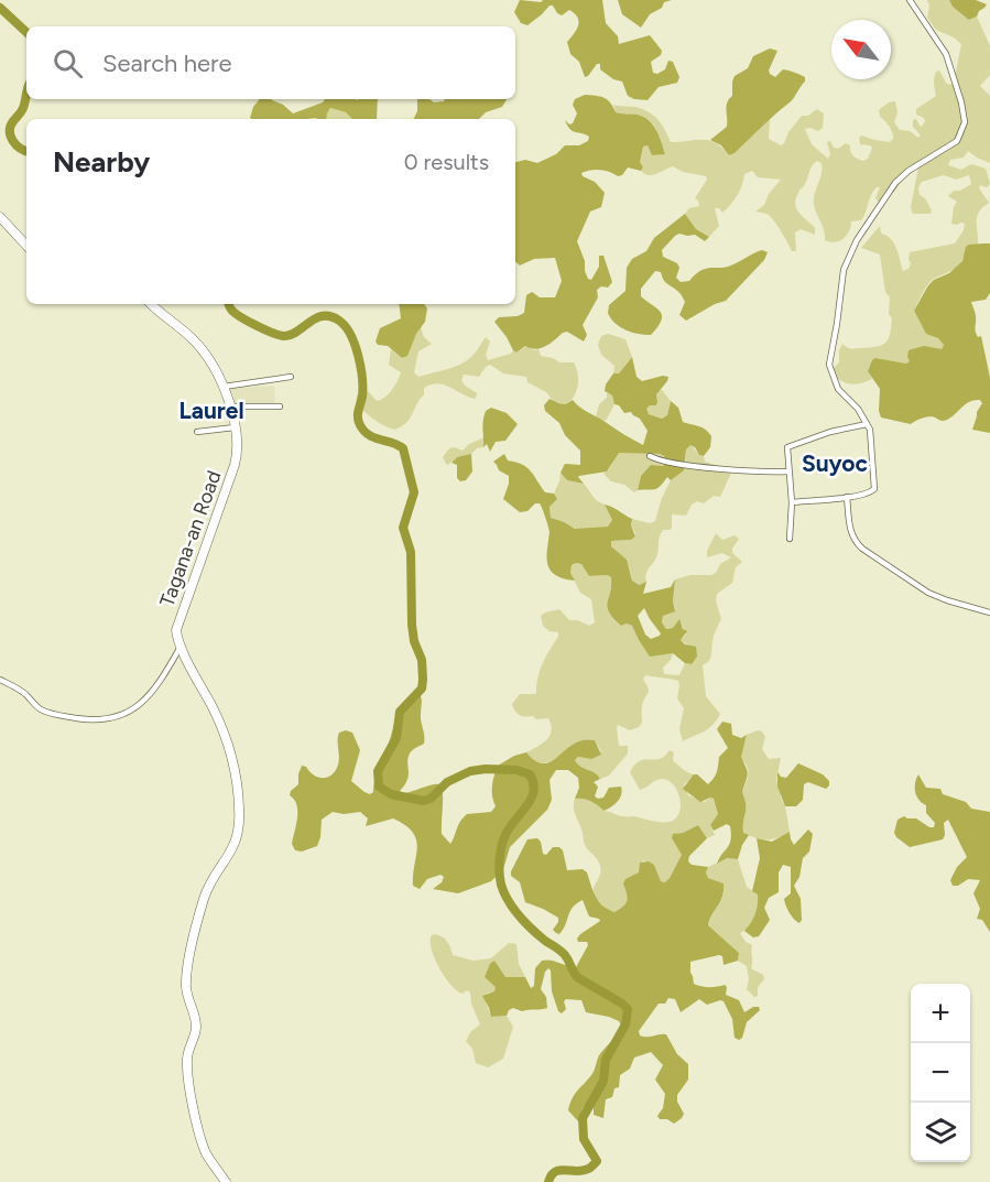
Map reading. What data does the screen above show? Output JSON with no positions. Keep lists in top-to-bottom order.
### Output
{
  "streets": {
    "main road": ["Tagana-an Road"]
  },
  "districts": ["Laurel", "Suyoc"],
  "north": "top left",
  "page": {
    "search": "Search here",
    "heading": ["Nearby", "0 results"],
    "map_buttons": ["+", "−"]
  }
}
